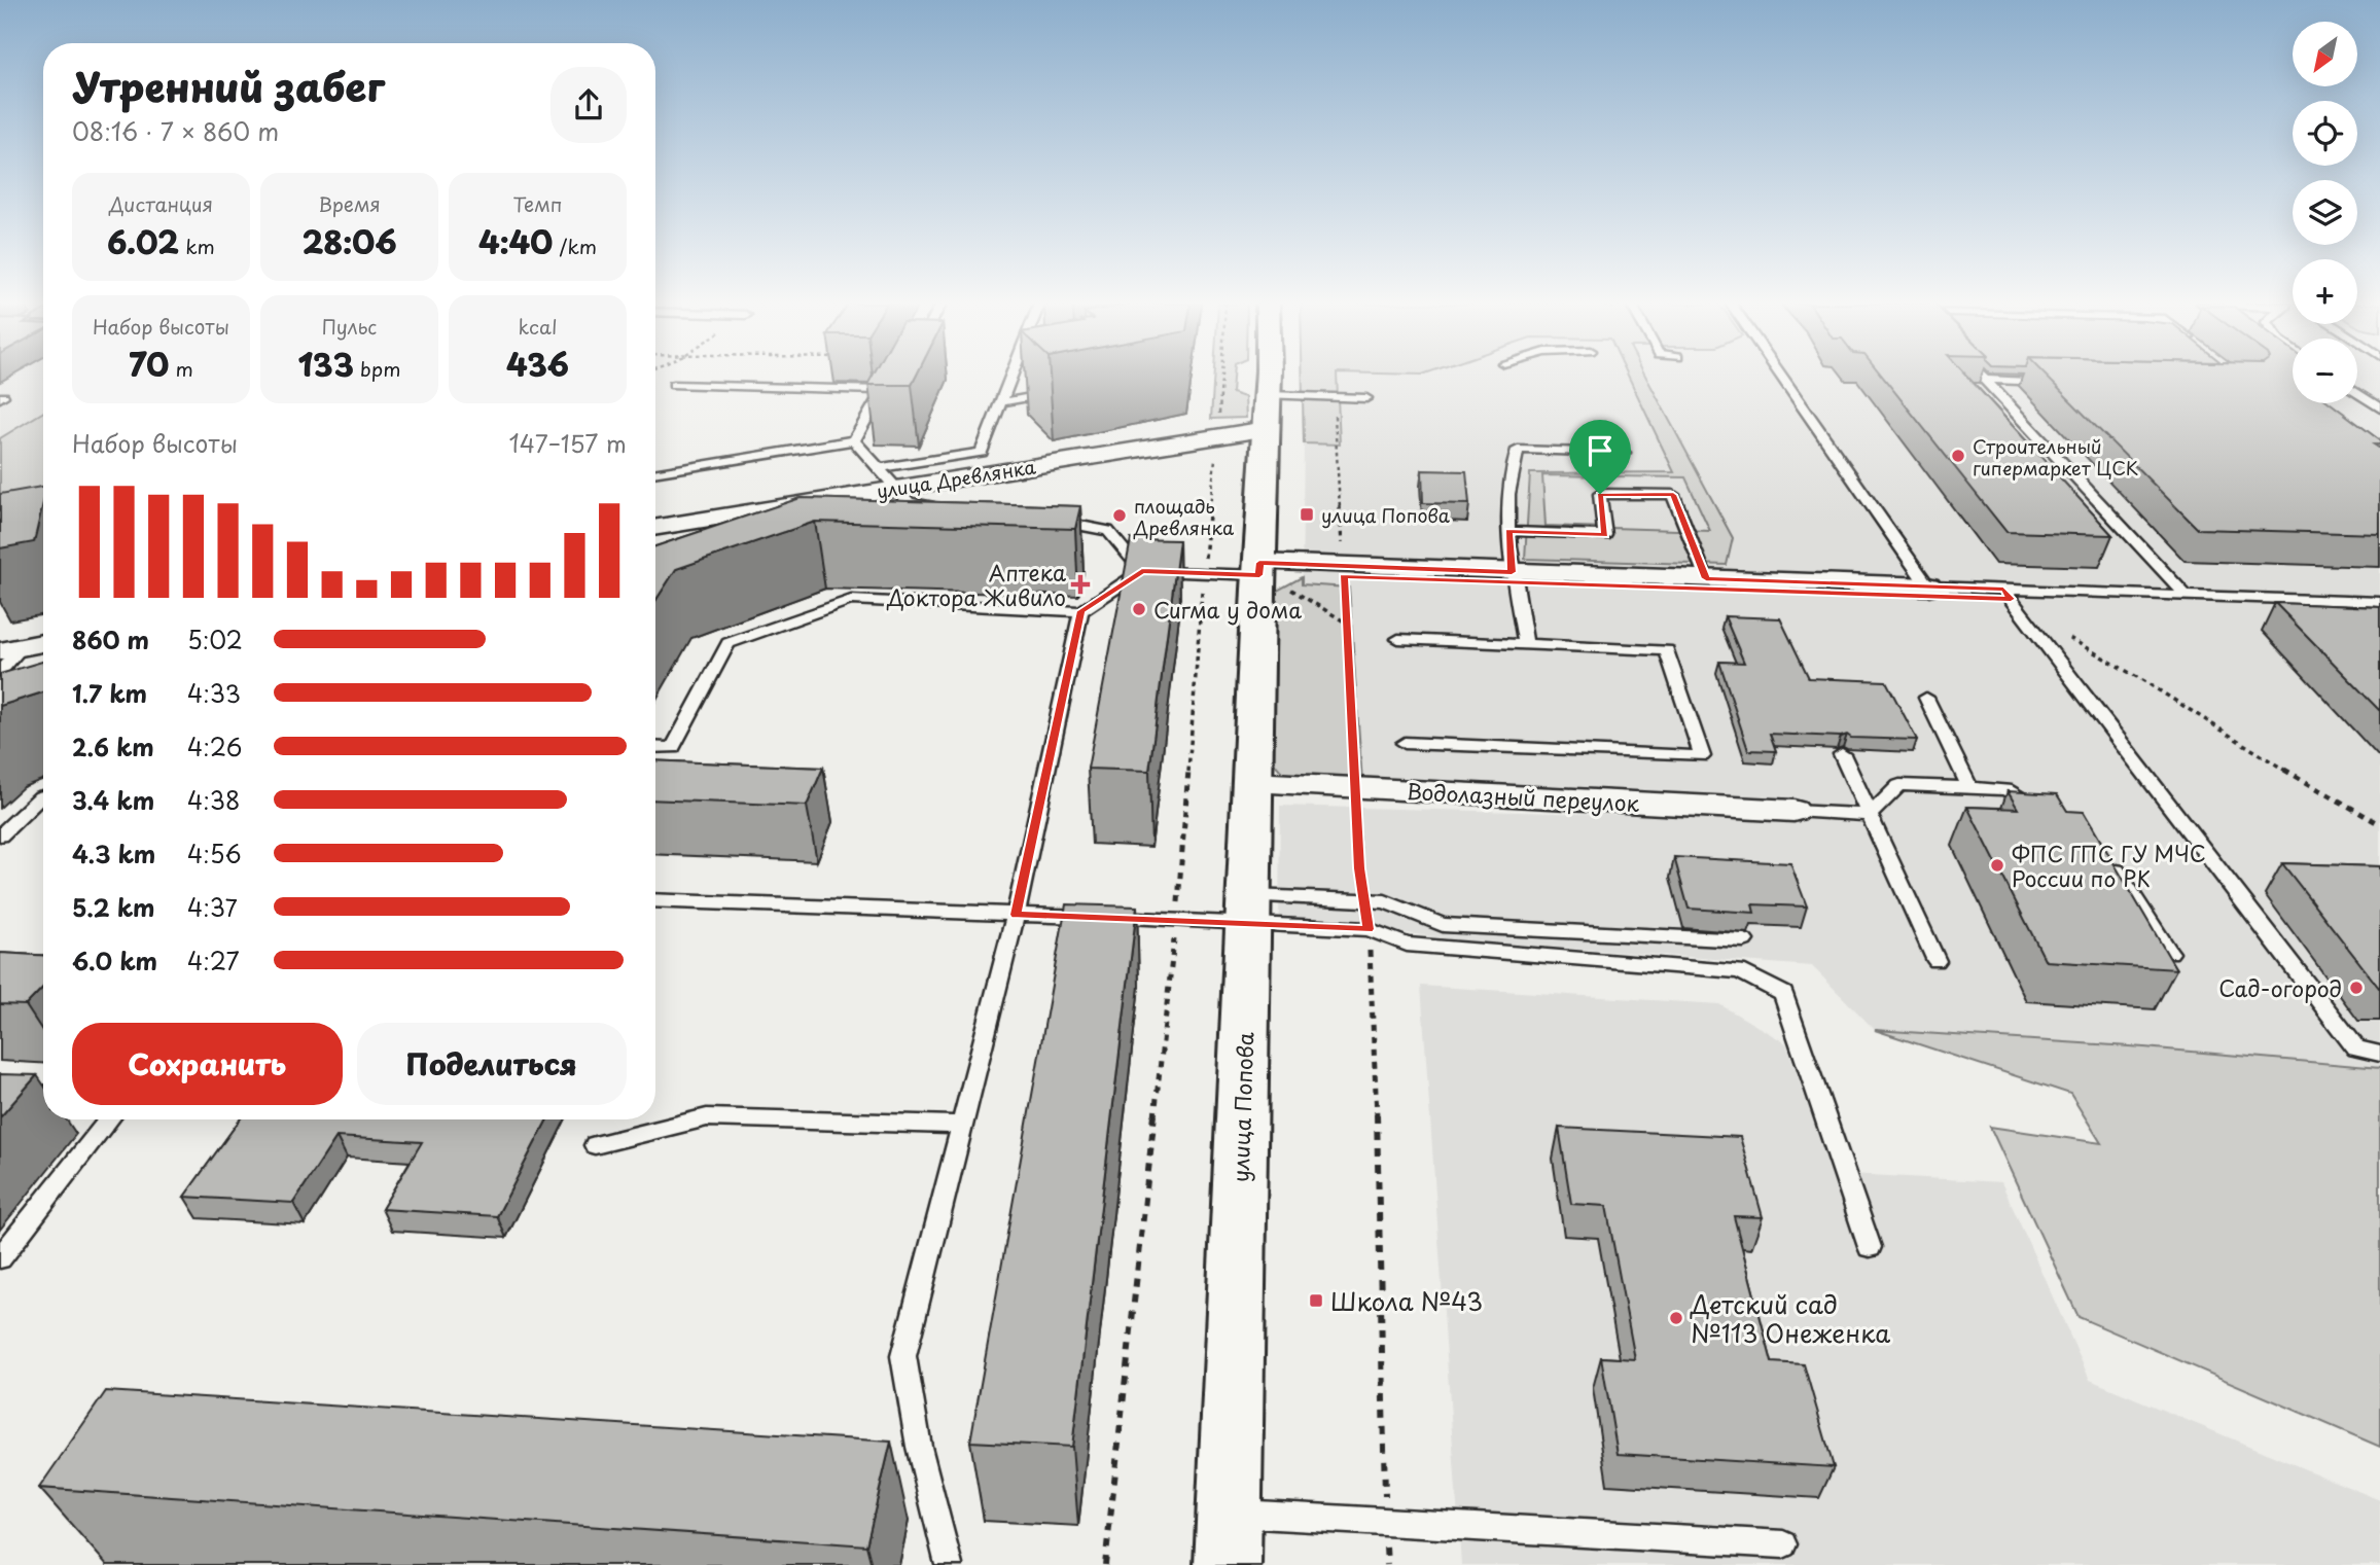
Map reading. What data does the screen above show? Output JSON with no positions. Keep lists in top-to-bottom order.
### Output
{
  "streets": {
    "street": ["улица Древлянка", "Водолазный переулок", "улица Попова"]
  },
  "crossings": [
    ["улица Древлянка", "улица Попова"],
    ["Водолазный переулок", "улица Попова"]
  ],
  "places": {
    "other": [
      "Строительный гипермаркет ЦСК",
      "площадь Древлянка",
      "Сигма у дома",
      "ФПС ГПС ГУ МЧС России по РК",
      "Сад-огород",
      "Детский сад №113 Онеженка"
    ],
    "transit": ["улица Попова", "Школа №43"],
    "health": ["Аптека Доктора Живило"]
  },
  "north": "bottom left",
  "page": {
    "map_buttons": ["+", "−"],
    "heading": ["Утренний забег", "08:16 · 7 × 860 m"],
    "stats": [
      ["Дистанция", "6.02 km"],
      ["Время", "28:06"],
      ["Темп", "4:40 /km"],
      ["Набор высоты", "70 m"],
      ["Пульс", "133 bpm"],
      ["kcal", "436"]
    ],
    "chart": ["Набор высоты", "147–157 m"],
    "list": [
      {
        "name": "860 m",
        "note": "5:02"
      },
      {
        "name": "1.7 km",
        "note": "4:33"
      },
      {
        "name": "2.6 km",
        "note": "4:26"
      },
      {
        "name": "3.4 km",
        "note": "4:38"
      },
      {
        "name": "4.3 km",
        "note": "4:56"
      },
      {
        "name": "5.2 km",
        "note": "4:37"
      },
      {
        "name": "6.0 km",
        "note": "4:27"
      }
    ],
    "buttons": ["Сохранить", "Поделиться"]
  }
}
